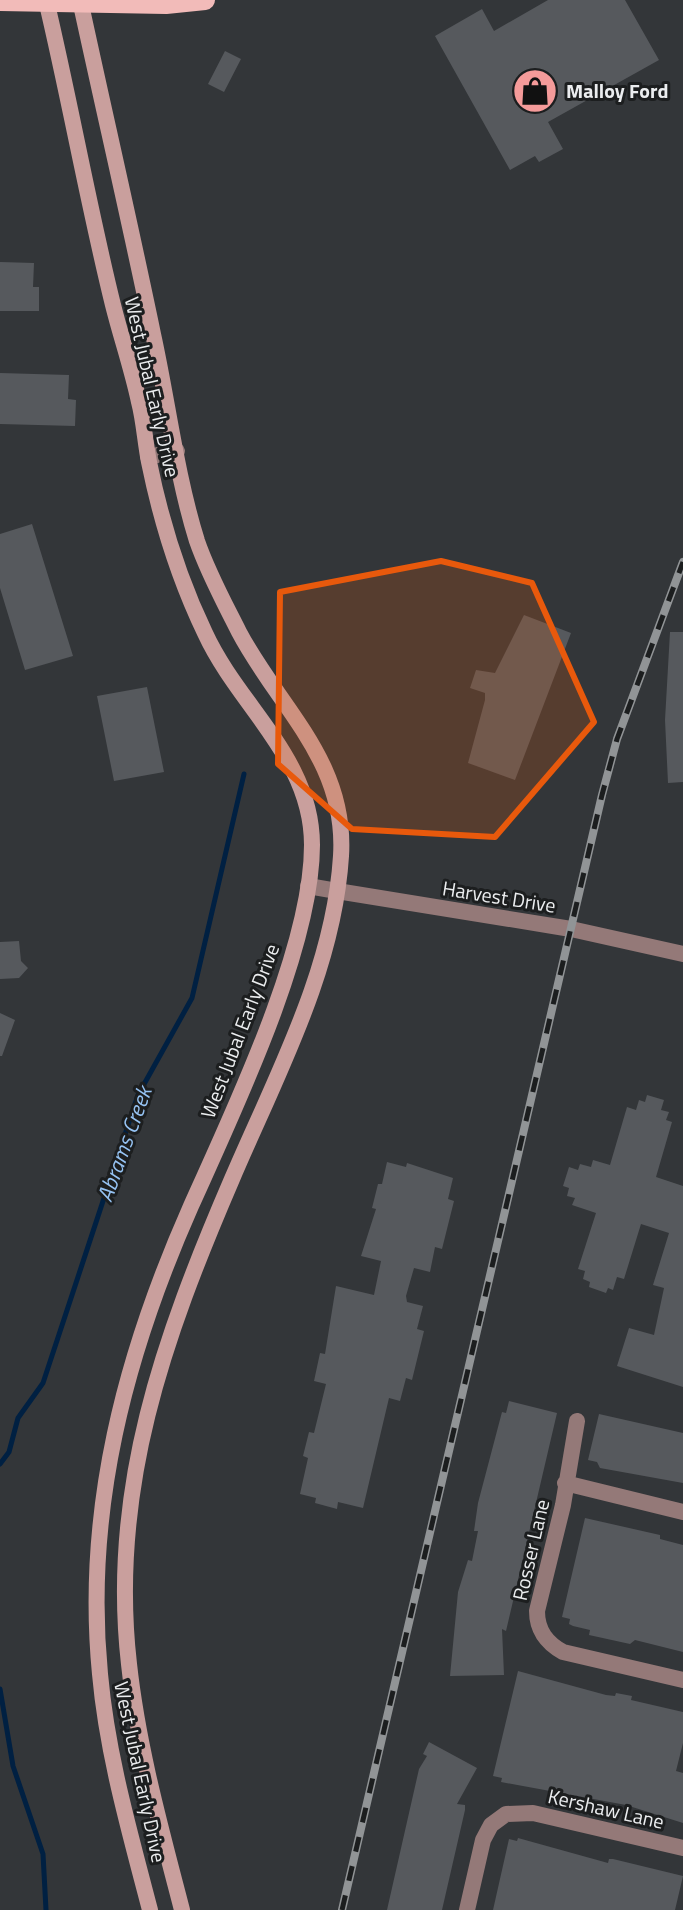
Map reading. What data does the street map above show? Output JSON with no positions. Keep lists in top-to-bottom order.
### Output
{
  "streets": {
    "main road": ["West Jubal Early Drive"],
    "street": ["Harvest Drive", "Rosser Lane", "Kershaw Lane"]
  },
  "crossings": [
    ["West Jubal Early Drive", "Harvest Drive"]
  ],
  "water": ["Abrams Creek"],
  "places": {
    "shop": ["Malloy Ford"]
  }
}
